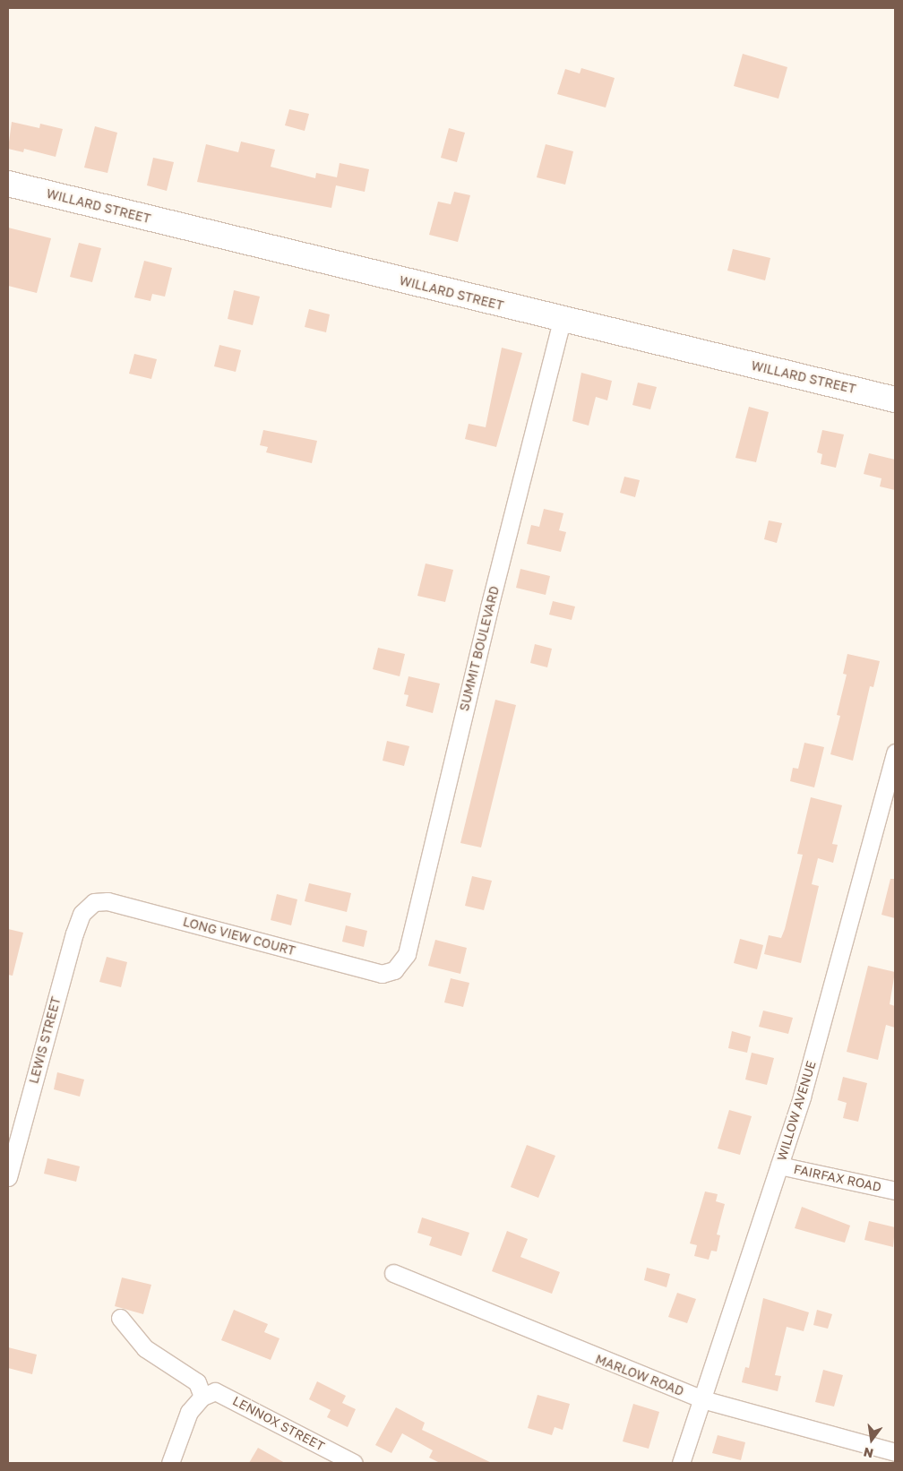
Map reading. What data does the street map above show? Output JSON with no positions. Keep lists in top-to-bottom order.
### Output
{
  "streets": {
    "street": [
      "WILLARD STREET",
      "SUMMIT BOULEVARD",
      "LONG VIEW COURT",
      "LEWIS STREET",
      "WILLOW AVENUE",
      "FAIRFAX ROAD",
      "MARLOW ROAD",
      "LENNOX STREET"
    ]
  },
  "crossings": [
    ["WILLARD STREET", "SUMMIT BOULEVARD"],
    ["SUMMIT BOULEVARD", "LONG VIEW COURT"],
    ["LONG VIEW COURT", "LEWIS STREET"],
    ["WILLOW AVENUE", "FAIRFAX ROAD"],
    ["WILLOW AVENUE", "MARLOW ROAD"]
  ],
  "north": "bottom"
}
